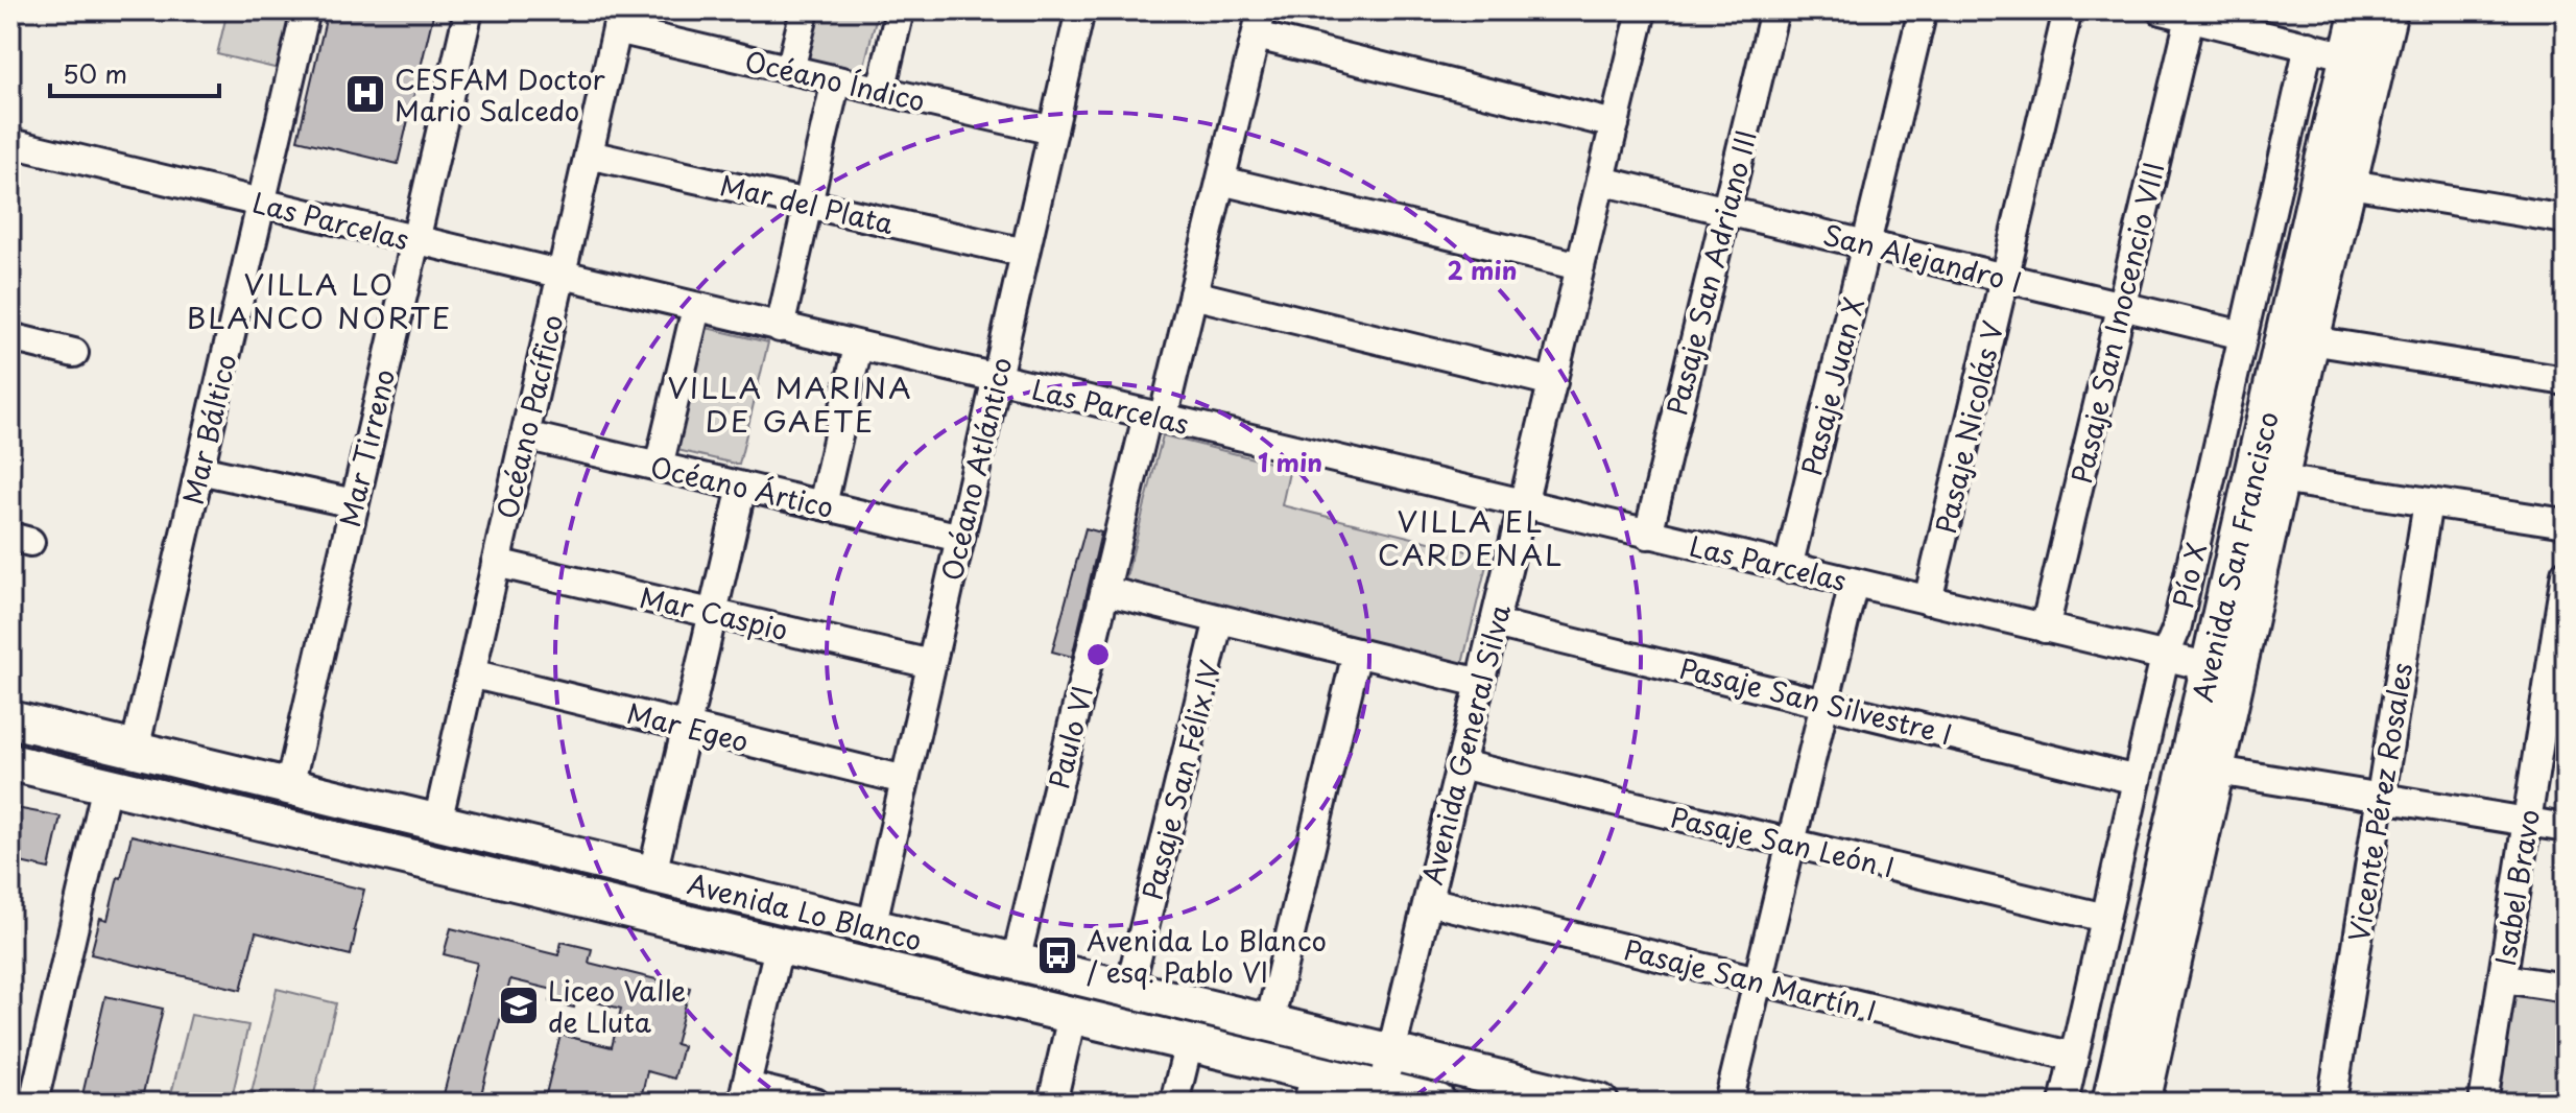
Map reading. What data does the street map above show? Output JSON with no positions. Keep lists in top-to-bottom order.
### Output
{
  "streets": {
    "main road": ["Avenida San Francisco", "Avenida Lo Blanco"],
    "street": [
      "Océano Índico",
      "Mar del Plata",
      "Las Parcelas",
      "San Alejandro I",
      "Pasaje San Adriano III",
      "Pasaje San Inocencio VIII",
      "Pasaje Juan X",
      "Océano Pacífico",
      "Pasaje Nicolás V",
      "Mar Báltico",
      "Mar Tirreno",
      "Océano Atlántico",
      "Océano Ártico",
      "Pío X",
      "Mar Caspio",
      "Pasaje San Silvestre I",
      "Mar Egeo",
      "Paulo VI",
      "Avenida General Silva",
      "Pasaje San Félix IV",
      "Vicente Pérez Rosales",
      "Pasaje San León I",
      "Isabel Bravo",
      "Pasaje San Martín I"
    ]
  },
  "crossings": [
    ["Océano Índico", "Océano Pacífico"],
    ["Océano Índico", "Océano Atlántico"],
    ["Mar del Plata", "Océano Pacífico"],
    ["Mar del Plata", "Océano Atlántico"],
    ["Las Parcelas", "Pasaje San Adriano III"],
    ["Las Parcelas", "Pasaje San Inocencio VIII"],
    ["Las Parcelas", "Pasaje Juan X"],
    ["Las Parcelas", "Océano Pacífico"],
    ["Las Parcelas", "Pasaje Nicolás V"],
    ["Las Parcelas", "Mar Báltico"],
    ["Las Parcelas", "Mar Tirreno"],
    ["Las Parcelas", "Océano Atlántico"],
    ["Las Parcelas", "Avenida San Francisco"],
    ["Las Parcelas", "Pío X"],
    ["Las Parcelas", "Paulo VI"],
    ["Las Parcelas", "Avenida General Silva"],
    ["San Alejandro I", "Pasaje San Adriano III"],
    ["San Alejandro I", "Pasaje San Inocencio VIII"],
    ["San Alejandro I", "Pasaje Juan X"],
    ["San Alejandro I", "Pasaje Nicolás V"],
    ["San Alejandro I", "Pío X"],
    ["San Alejandro I", "Avenida General Silva"],
    ["Océano Pacífico", "Océano Ártico"],
    ["Océano Pacífico", "Mar Caspio"],
    ["Océano Pacífico", "Mar Egeo"],
    ["Océano Pacífico", "Avenida Lo Blanco"],
    ["Mar Báltico", "Avenida Lo Blanco"],
    ["Mar Tirreno", "Avenida Lo Blanco"],
    ["Océano Atlántico", "Océano Ártico"],
    ["Océano Atlántico", "Mar Caspio"],
    ["Océano Atlántico", "Mar Egeo"],
    ["Océano Atlántico", "Avenida Lo Blanco"],
    ["Pío X", "Pasaje San Silvestre I"],
    ["Pío X", "Pasaje San León I"],
    ["Pío X", "Pasaje San Martín I"],
    ["Pasaje San Silvestre I", "Avenida General Silva"],
    ["Paulo VI", "Avenida Lo Blanco"],
    ["Avenida General Silva", "Pasaje San León I"],
    ["Avenida General Silva", "Avenida Lo Blanco"],
    ["Avenida General Silva", "Pasaje San Martín I"],
    ["Pasaje San Félix IV", "Avenida Lo Blanco"]
  ],
  "districts": ["VILLA LO BLANCO NORTE", "VILLA MARINA DE GAETE", "VILLA EL CARDENAL"],
  "places": {
    "hospital": ["CESFAM Doctor Mario Salcedo"],
    "bus stop": ["Avenida Lo Blanco / esq. Pablo VI"],
    "school or university": ["Liceo Valle de Lluta"]
  },
  "scale_bar": "50 m",
  "rings": ["2 min", "1 min"]
}
